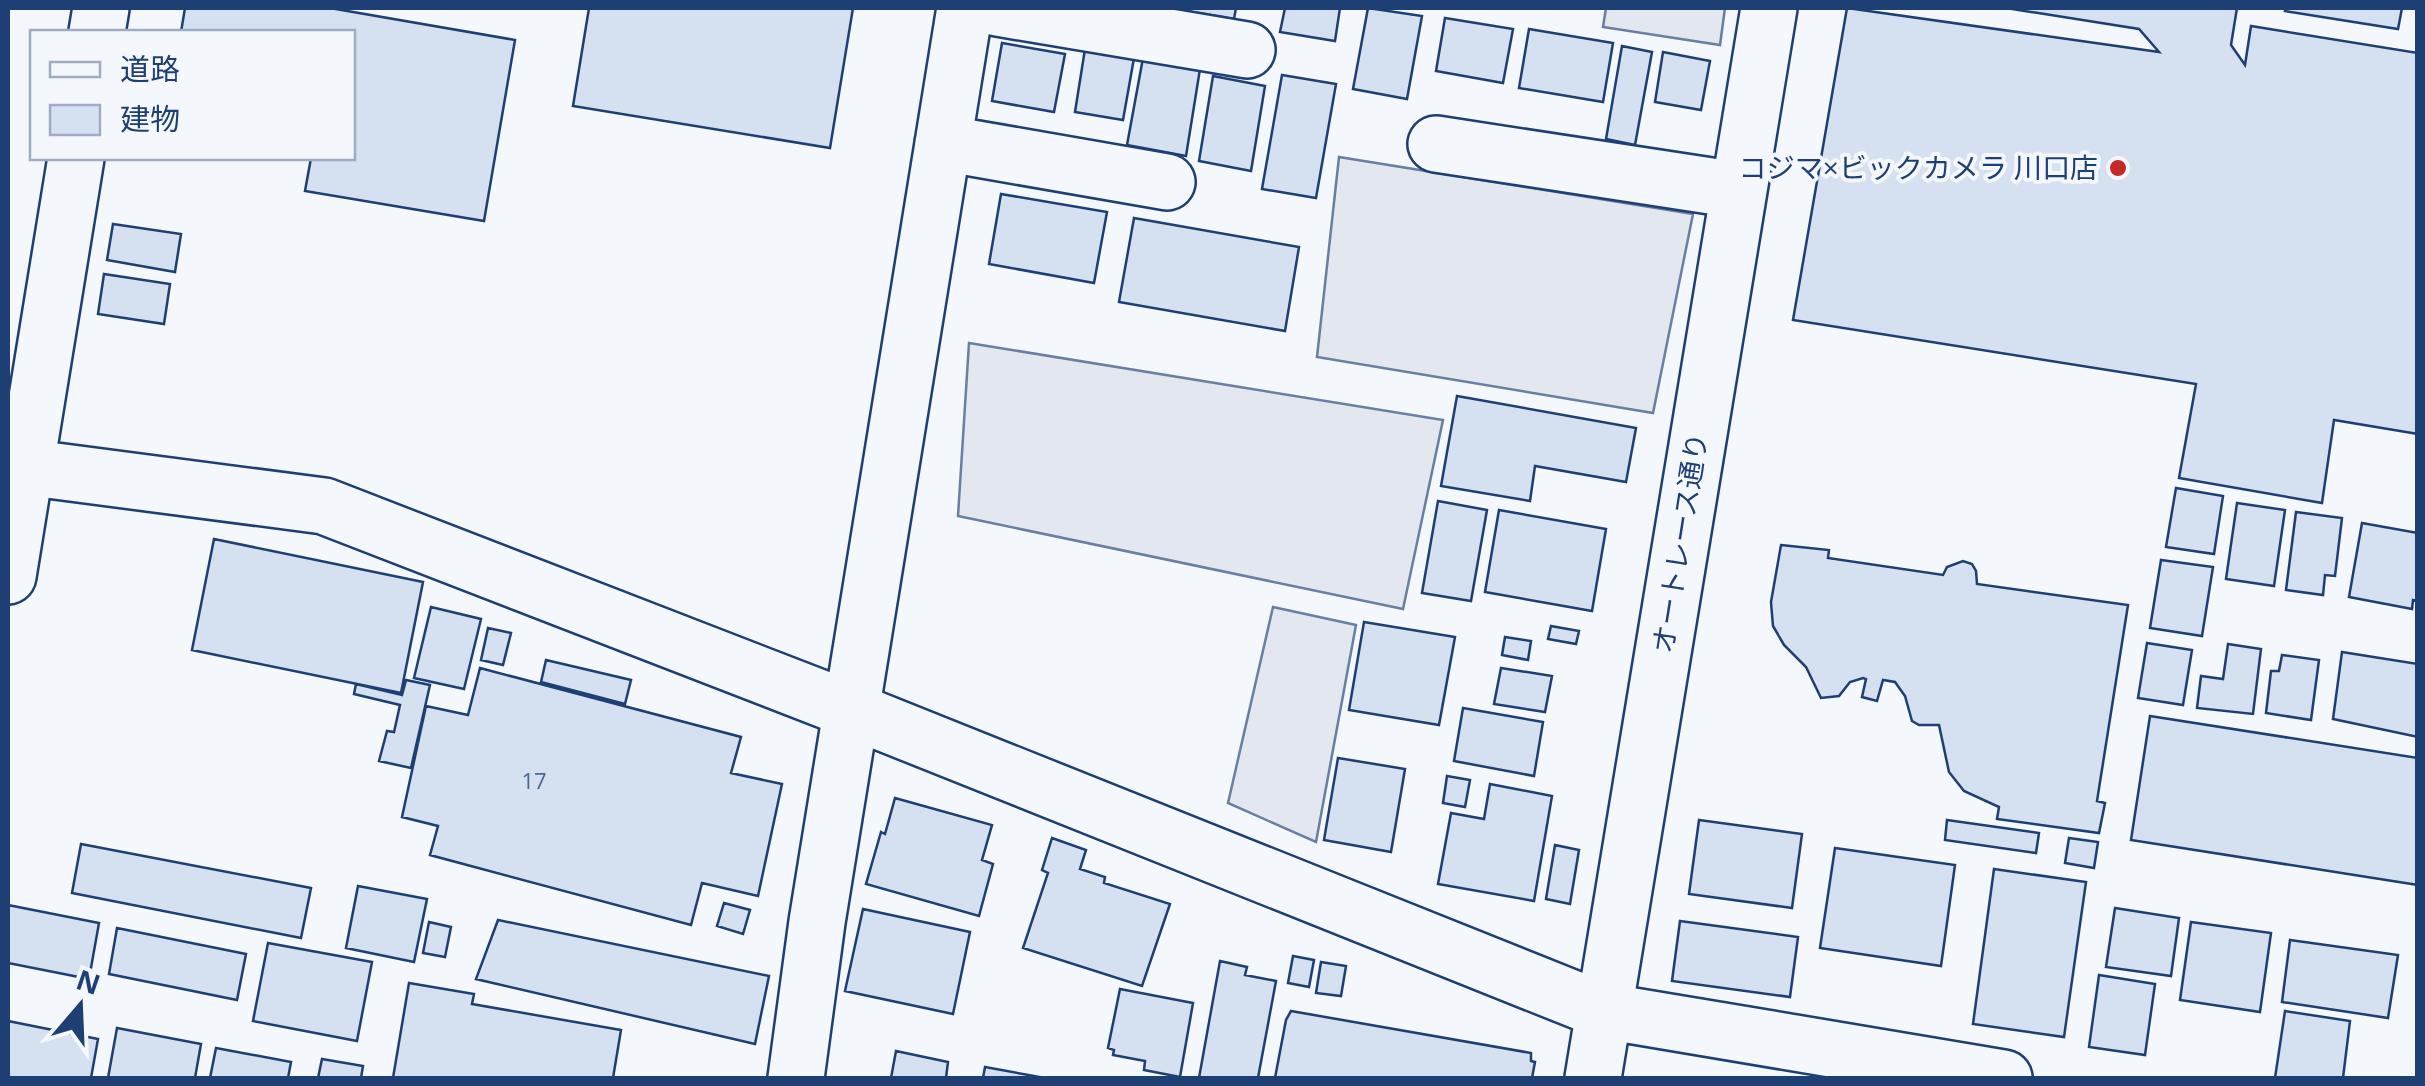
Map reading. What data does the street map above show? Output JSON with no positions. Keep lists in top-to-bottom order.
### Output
{
  "streets": {
    "street": ["オートレース通り"]
  },
  "places": ["コジマ×ビックカメラ 川口店"],
  "house_numbers": ["17"],
  "legend": ["道路", "建物"],
  "north": "top"
}
